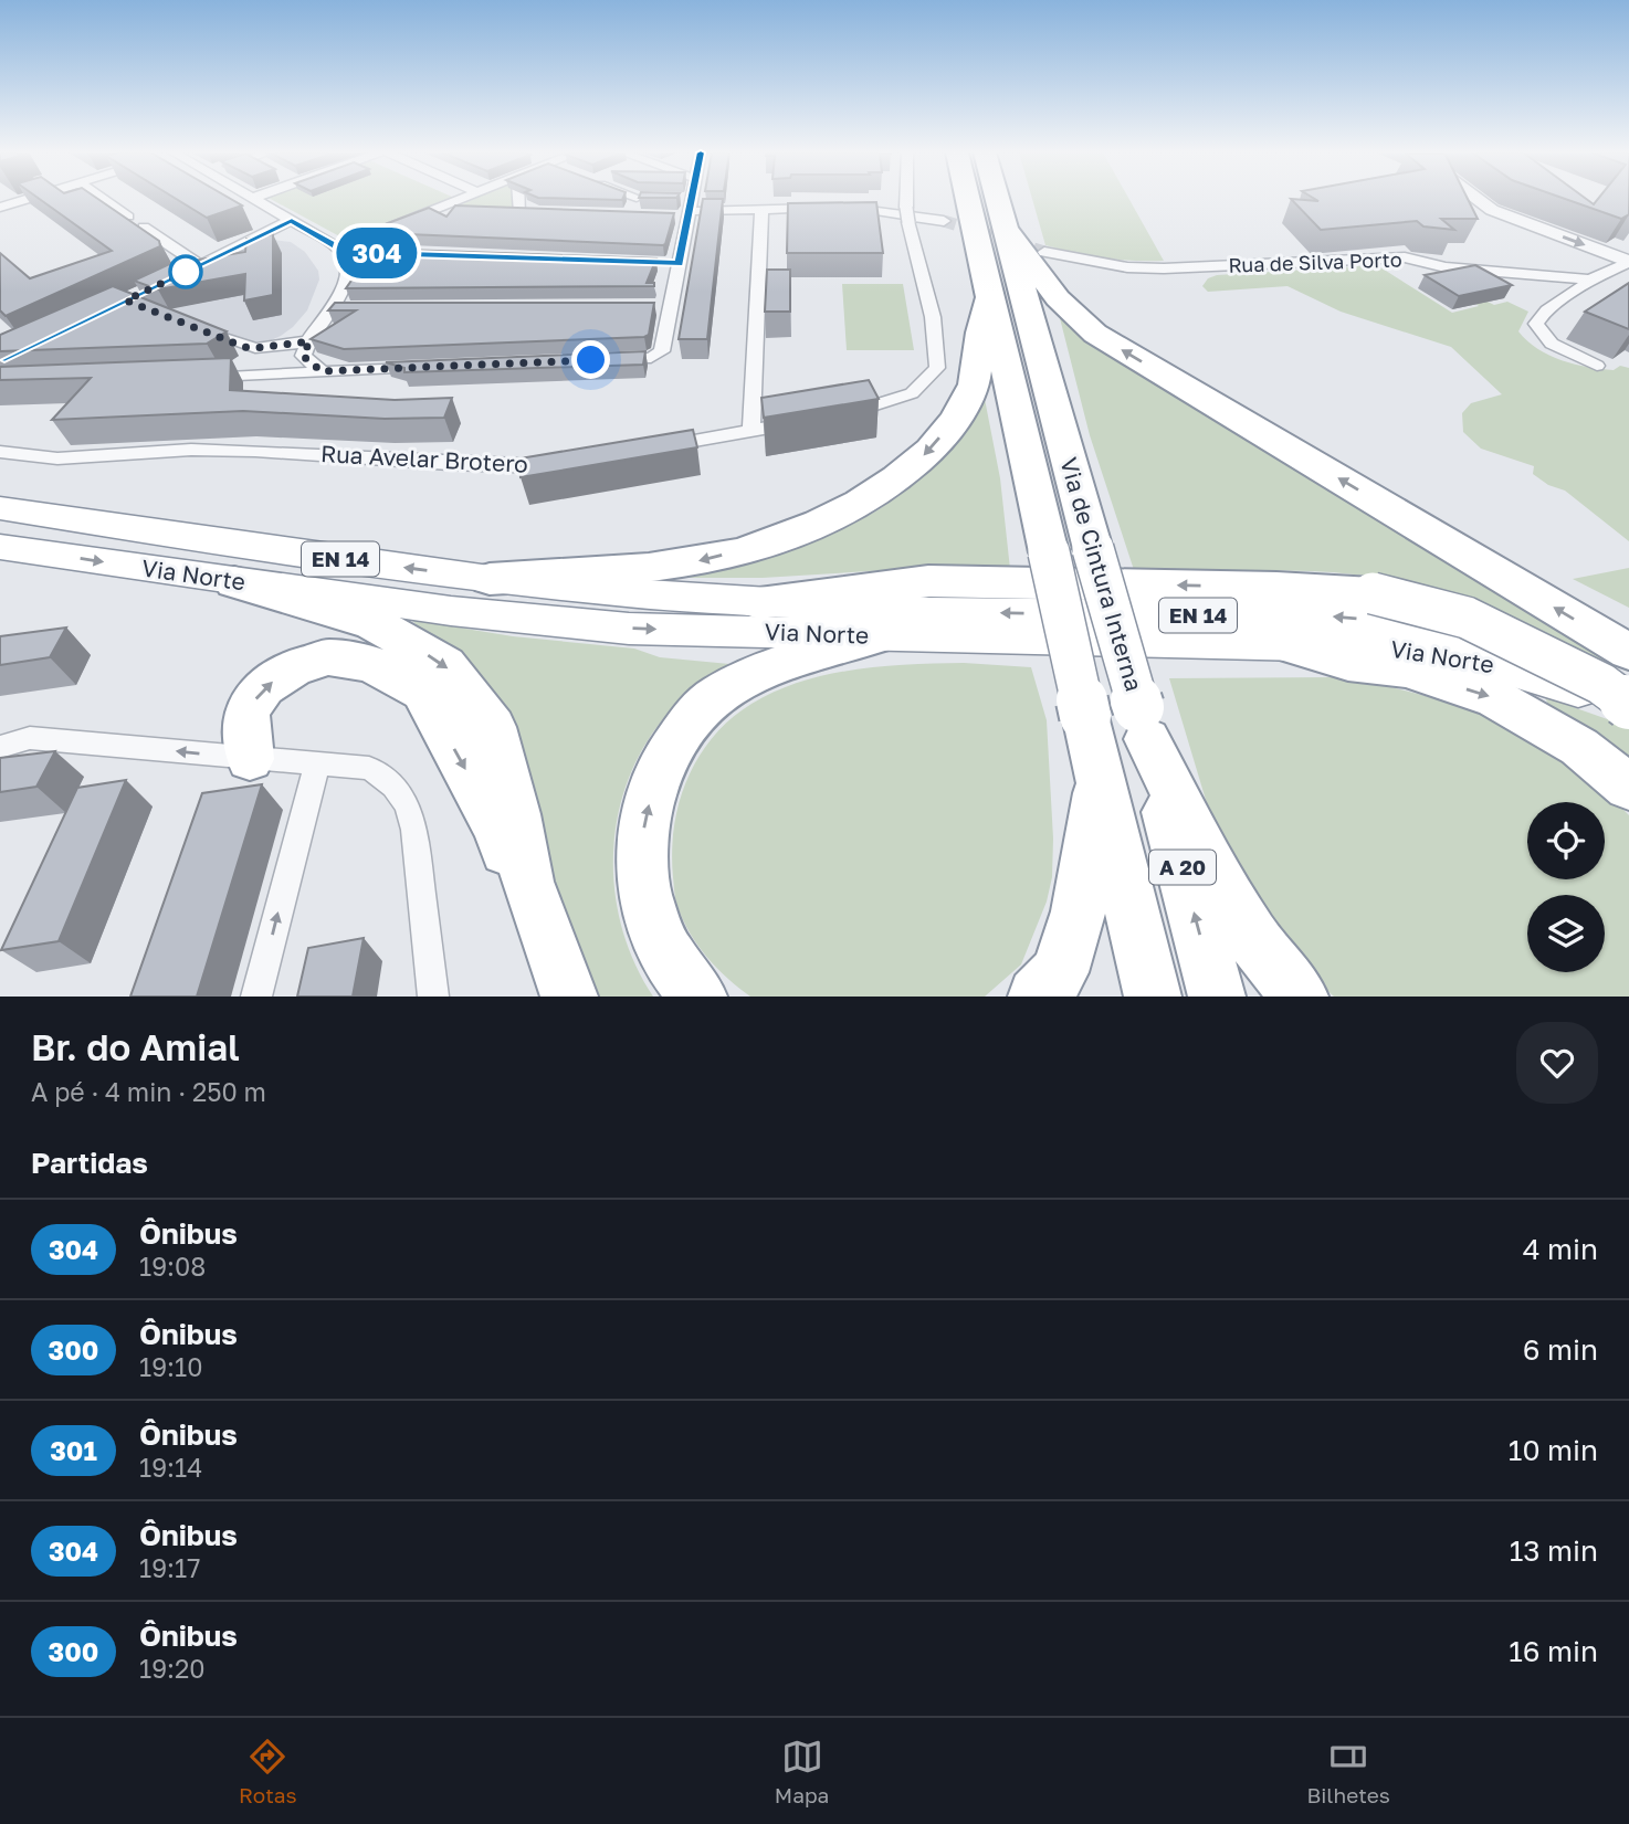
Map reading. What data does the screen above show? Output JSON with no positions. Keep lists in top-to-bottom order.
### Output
{
  "streets": {
    "highway": [
      "EN 14",
      "Via de Cintura Interna",
      "Via Norte",
      "A 20"
    ],
    "street": ["Rua de Silva Porto", "Rua Avelar Brotero"]
  },
  "lines": ["bus line 304"],
  "page": {
    "on_map": "304",
    "heading": [
      ["Br. do Amial", "A pé · 4 min · 250 m"],
      "Partidas"
    ],
    "list": [
      {
        "mark": "304",
        "name": "Ônibus",
        "note": "19:08",
        "value": "4 min"
      },
      {
        "mark": "300",
        "name": "Ônibus",
        "note": "19:10",
        "value": "6 min"
      },
      {
        "mark": "301",
        "name": "Ônibus",
        "note": "19:14",
        "value": "10 min"
      },
      {
        "mark": "304",
        "name": "Ônibus",
        "note": "19:17",
        "value": "13 min"
      },
      {
        "mark": "300",
        "name": "Ônibus",
        "note": "19:20",
        "value": "16 min"
      }
    ],
    "tabs": ["Rotas", "Mapa", "Bilhetes"]
  }
}
